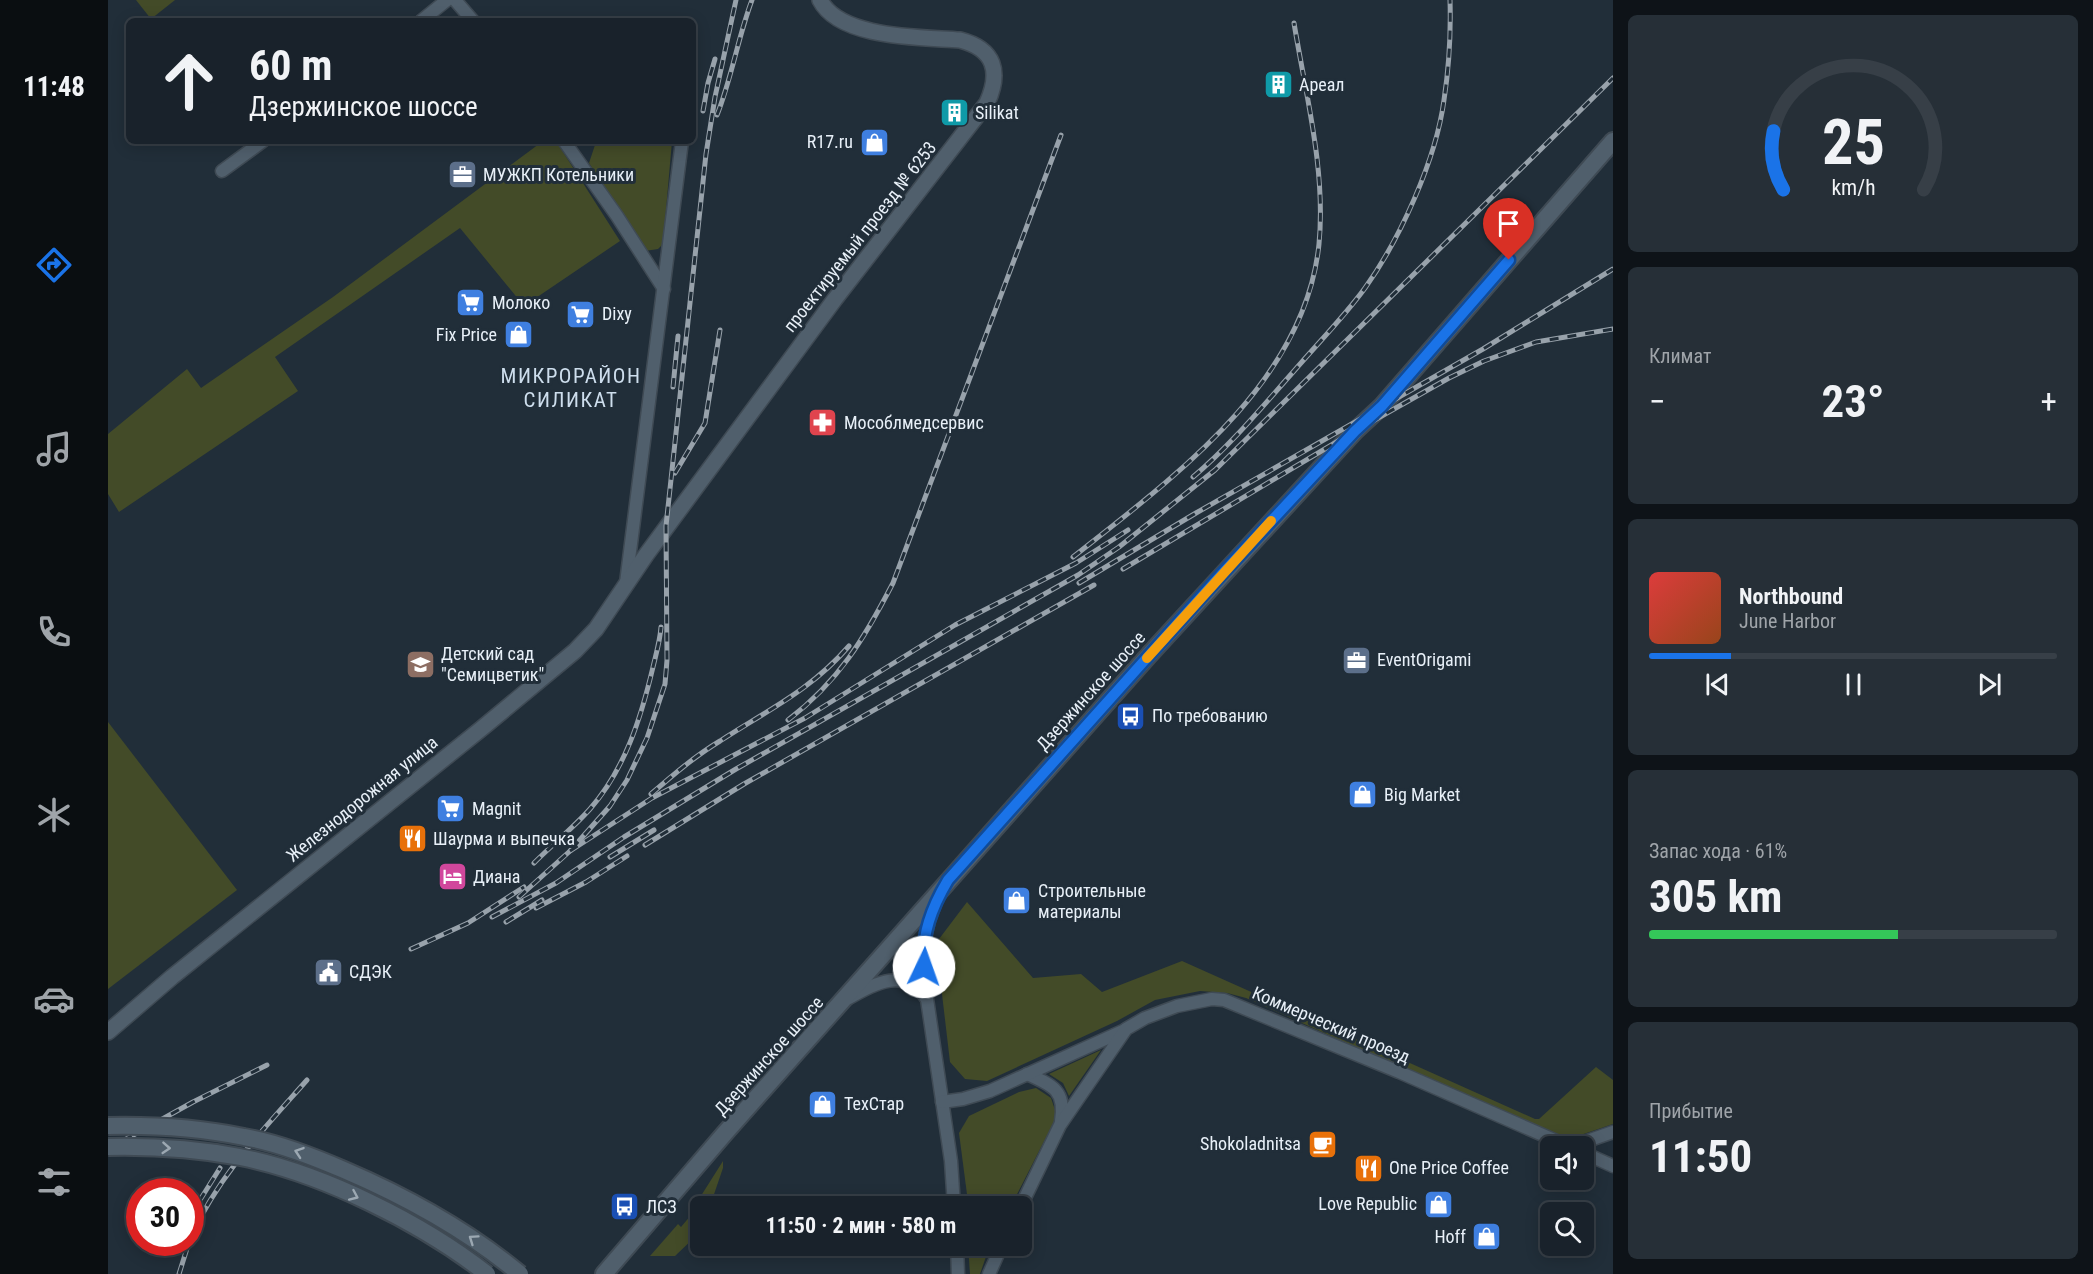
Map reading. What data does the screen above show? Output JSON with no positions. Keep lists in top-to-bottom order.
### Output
{
  "streets": {
    "main road": ["Дзержинское шоссе"],
    "street": ["проектируемый проезд № 6253", "Железнодорожная улица", "Коммерческий проезд"]
  },
  "crossings": [
    ["проектируемый проезд № 6253", "Железнодорожная улица"]
  ],
  "districts": ["МИКРОРАЙОН СИЛИКАТ"],
  "places": {
    "building": ["Ареал", "Silikat"],
    "shop": [
      "R17.ru",
      "Fix Price",
      "Big Market",
      "Строительные материалы",
      "ТехСтар",
      "Love Republic",
      "Hoff"
    ],
    "office": ["МУЖКП Котельники", "EventOrigami"],
    "supermarket": ["Молоко", "Dixy", "Magnit"],
    "pharmacy": ["Мособлмедсервис"],
    "school or university": ["Детский сад \"Семицветик\""],
    "bus stop": ["По требованию", "ЛСЗ"],
    "restaurant": ["Шаурма и выпечка", "One Price Coffee"],
    "hotel": ["Диана"],
    "public building": ["СДЭК"],
    "cafe": ["Shokoladnitsa"]
  },
  "page": {
    "tabs": "11:48",
    "turn": ["60 m", "Дзержинское шоссе"],
    "tile": [
      "Климат",
      ["Запас хода · 61%", "305 km"],
      ["Прибытие", "11:50"]
    ],
    "heat": ["−", "23°", "+"],
    "song": ["Northbound", "June Harbor"],
    "limit": "30",
    "trip": "11:50 · 2 мин · 580 m",
    "gauge": ["25", "km/h"]
  }
}
